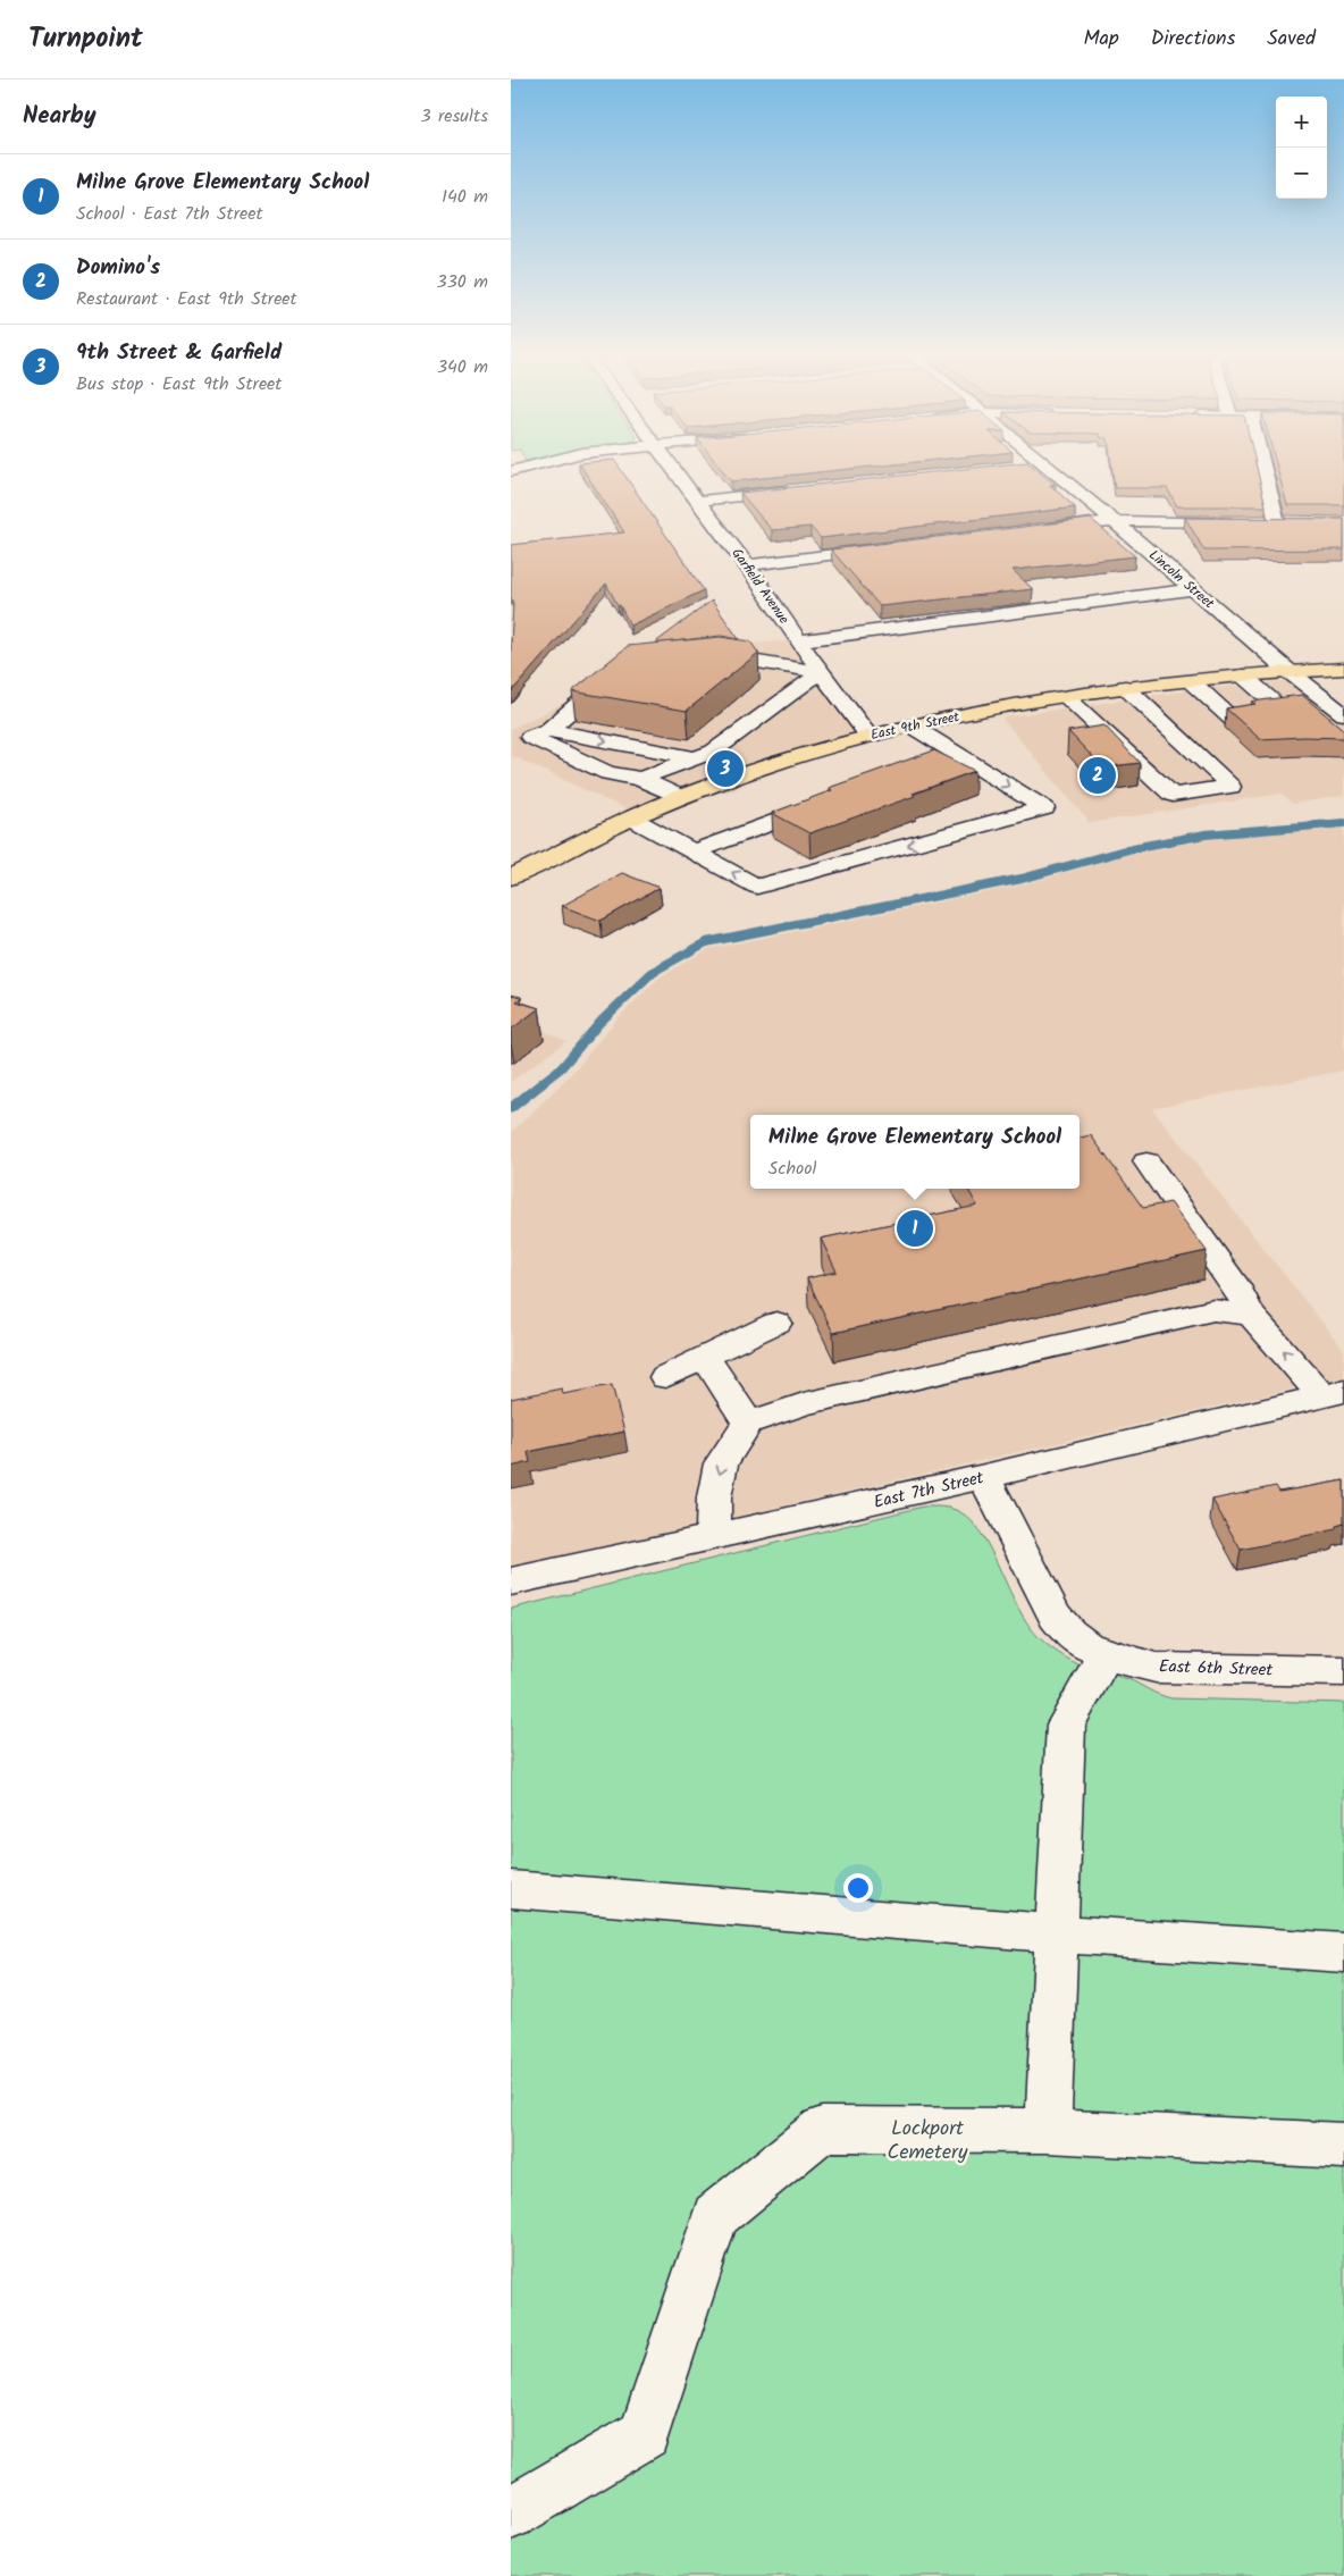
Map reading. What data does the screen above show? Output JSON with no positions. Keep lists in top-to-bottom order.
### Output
{
  "streets": {
    "main road": ["East 9th Street"],
    "street": [
      "Lincoln Street",
      "Garfield Avenue",
      "East 7th Street",
      "East 6th Street"
    ]
  },
  "crossings": [
    ["Lincoln Street", "East 9th Street"],
    ["Garfield Avenue", "East 9th Street"],
    ["East 7th Street", "East 6th Street"]
  ],
  "parks": ["Lockport Cemetery"],
  "page": {
    "header": "Turnpoint",
    "nav": ["Map", "Directions", "Saved"],
    "heading": ["Nearby", "3 results"],
    "map_buttons": ["+", "−"],
    "list": [
      {
        "mark": "1",
        "name": "Milne Grove Elementary School",
        "note": "School · East 7th Street",
        "value": "140 m"
      },
      {
        "mark": "2",
        "name": "Domino's",
        "note": "Restaurant · East 9th Street",
        "value": "330 m"
      },
      {
        "mark": "3",
        "name": "9th Street & Garfield",
        "note": "Bus stop · East 9th Street",
        "value": "340 m"
      }
    ],
    "pins": ["3", "2", "1"],
    "popup": ["Milne Grove Elementary School", "School"]
  }
}
